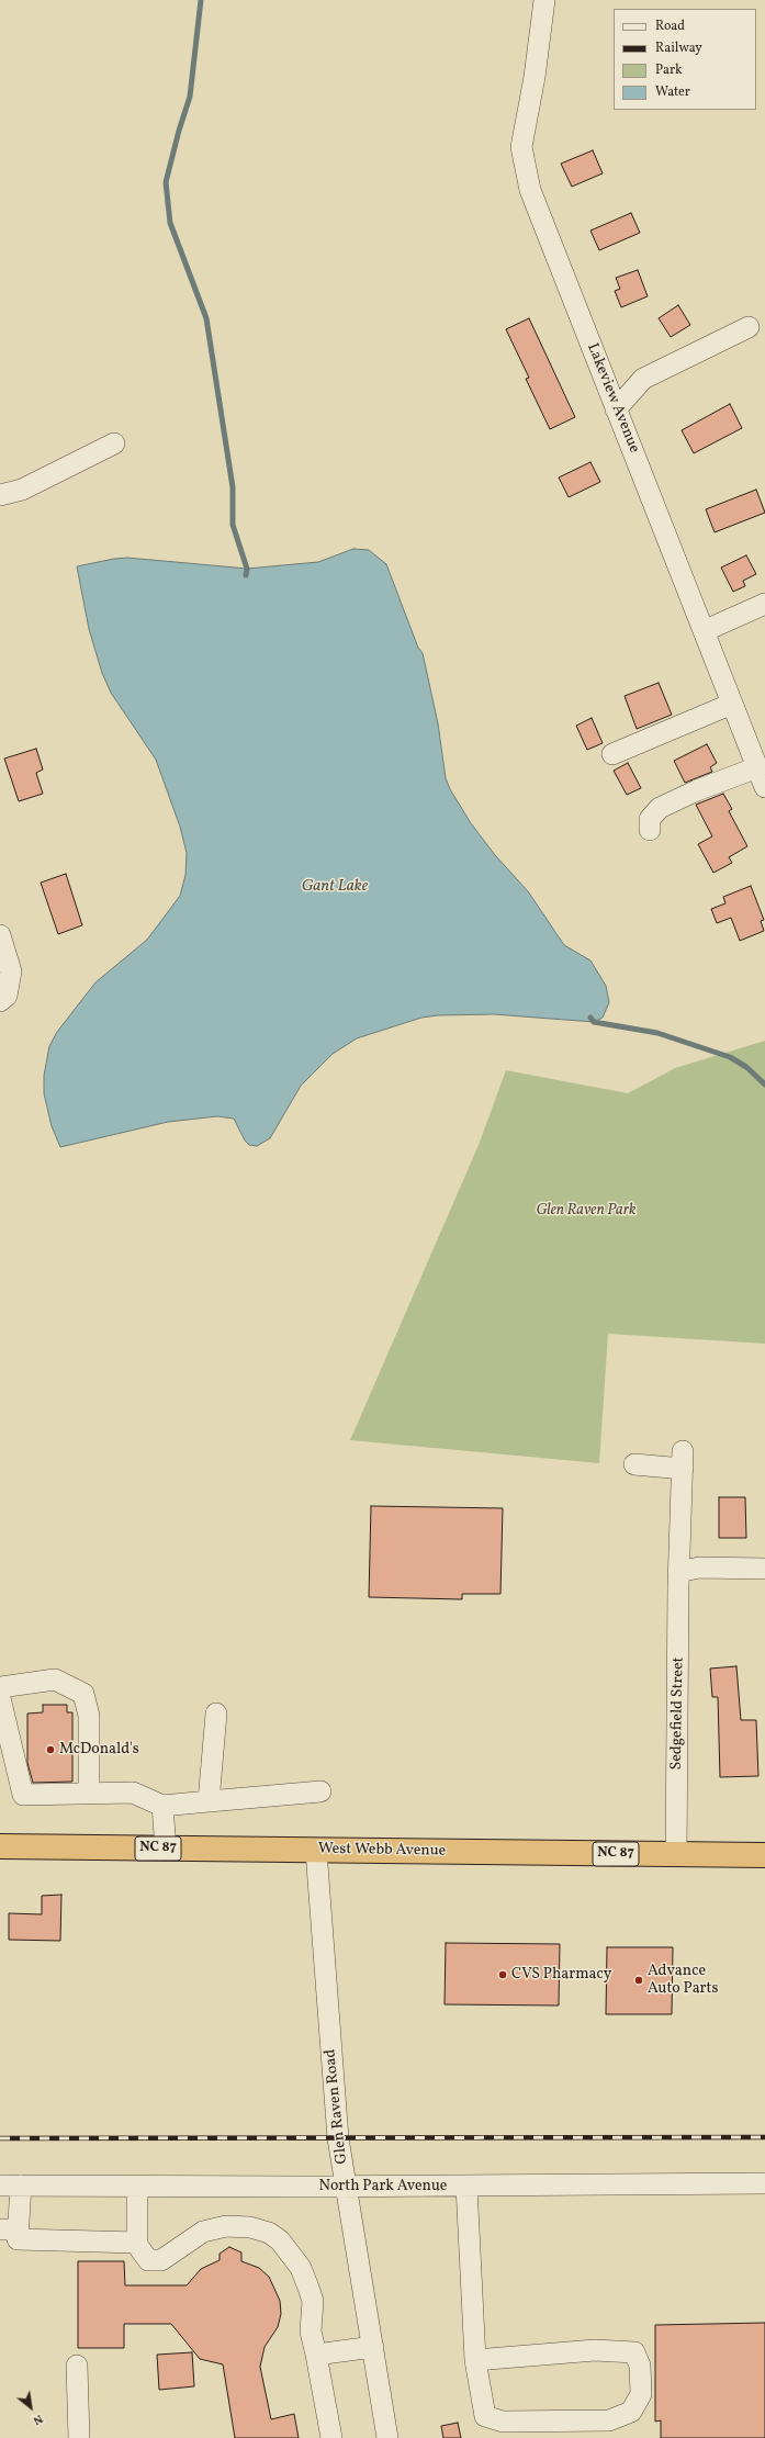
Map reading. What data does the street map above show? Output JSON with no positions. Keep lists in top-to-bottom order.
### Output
{
  "streets": {
    "highway": ["NC 87", "West Webb Avenue"],
    "street": [
      "Lakeview Avenue",
      "Sedgefield Street",
      "Glen Raven Road",
      "North Park Avenue"
    ]
  },
  "crossings": [
    ["Sedgefield Street", "West Webb Avenue"],
    ["West Webb Avenue", "Glen Raven Road"],
    ["Glen Raven Road", "North Park Avenue"]
  ],
  "water": ["Gant Lake"],
  "parks": ["Glen Raven Park"],
  "places": ["McDonald's", "CVS Pharmacy", "Advance Auto Parts"],
  "legend": [
    "Road",
    "Railway",
    "Park",
    "Water"
  ],
  "north": "bottom right"
}
